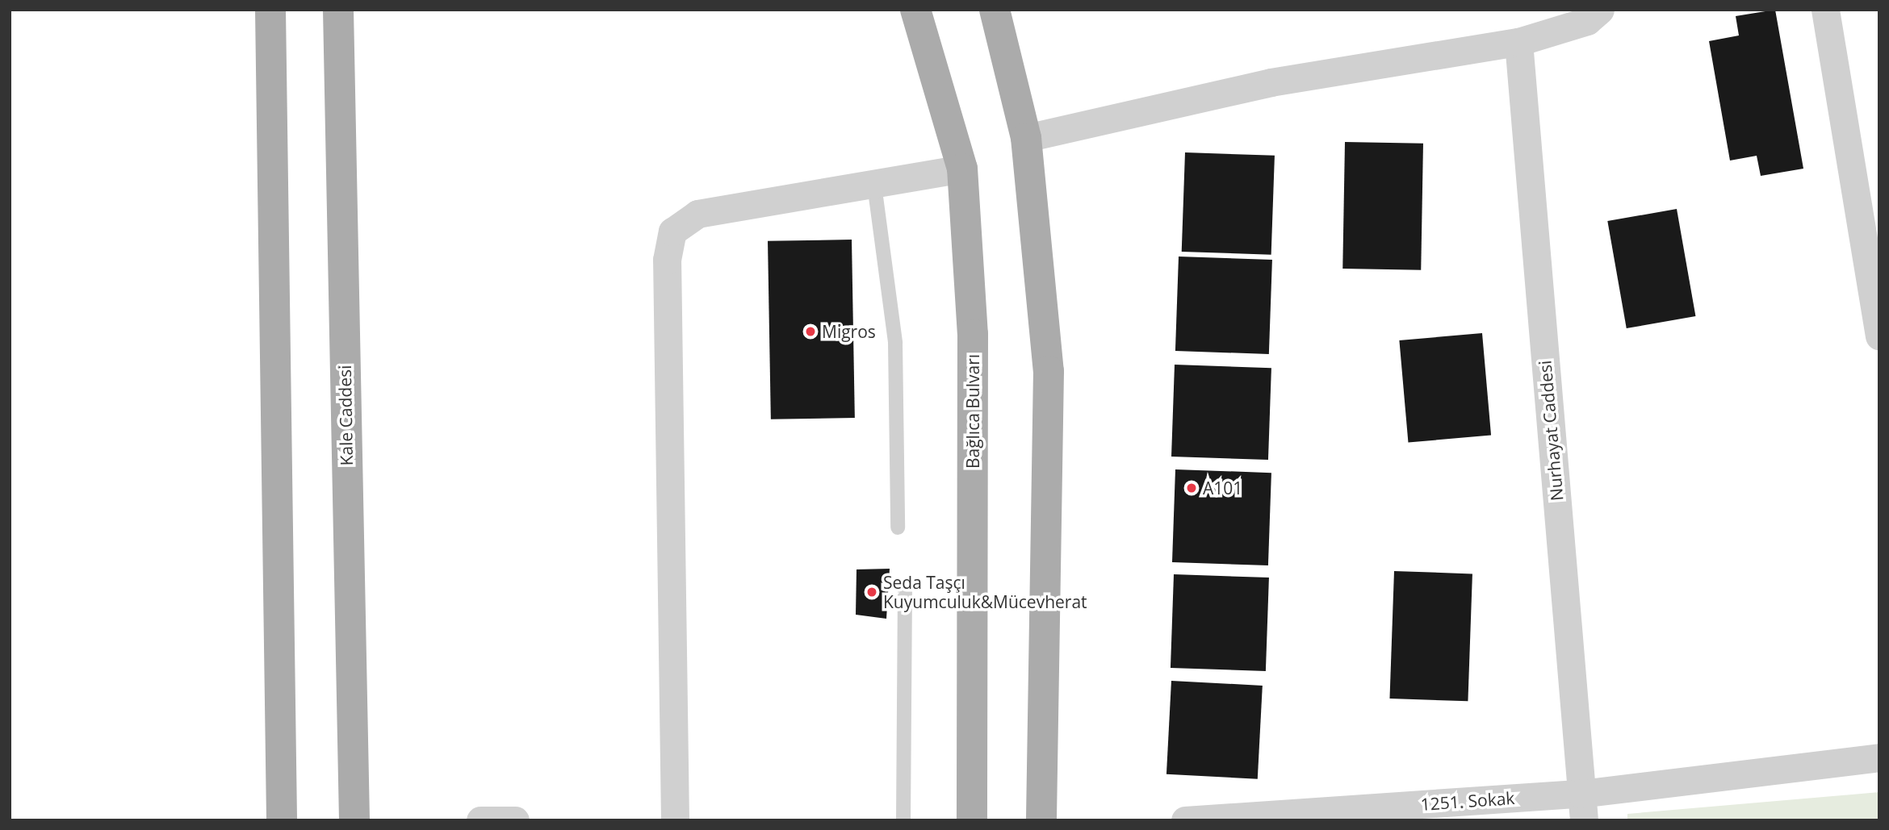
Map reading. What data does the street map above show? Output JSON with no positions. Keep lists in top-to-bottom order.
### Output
{
  "streets": {
    "main road": ["Bağlıca Bulvarı", "Kale Caddesi"],
    "street": ["Nurhayat Caddesi", "1251. Sokak"]
  },
  "crossings": [
    ["Nurhayat Caddesi", "1251. Sokak"]
  ],
  "places": ["Migros", "A101", "Seda Taşçı Kuyumculuk&Mücevherat"]
}
